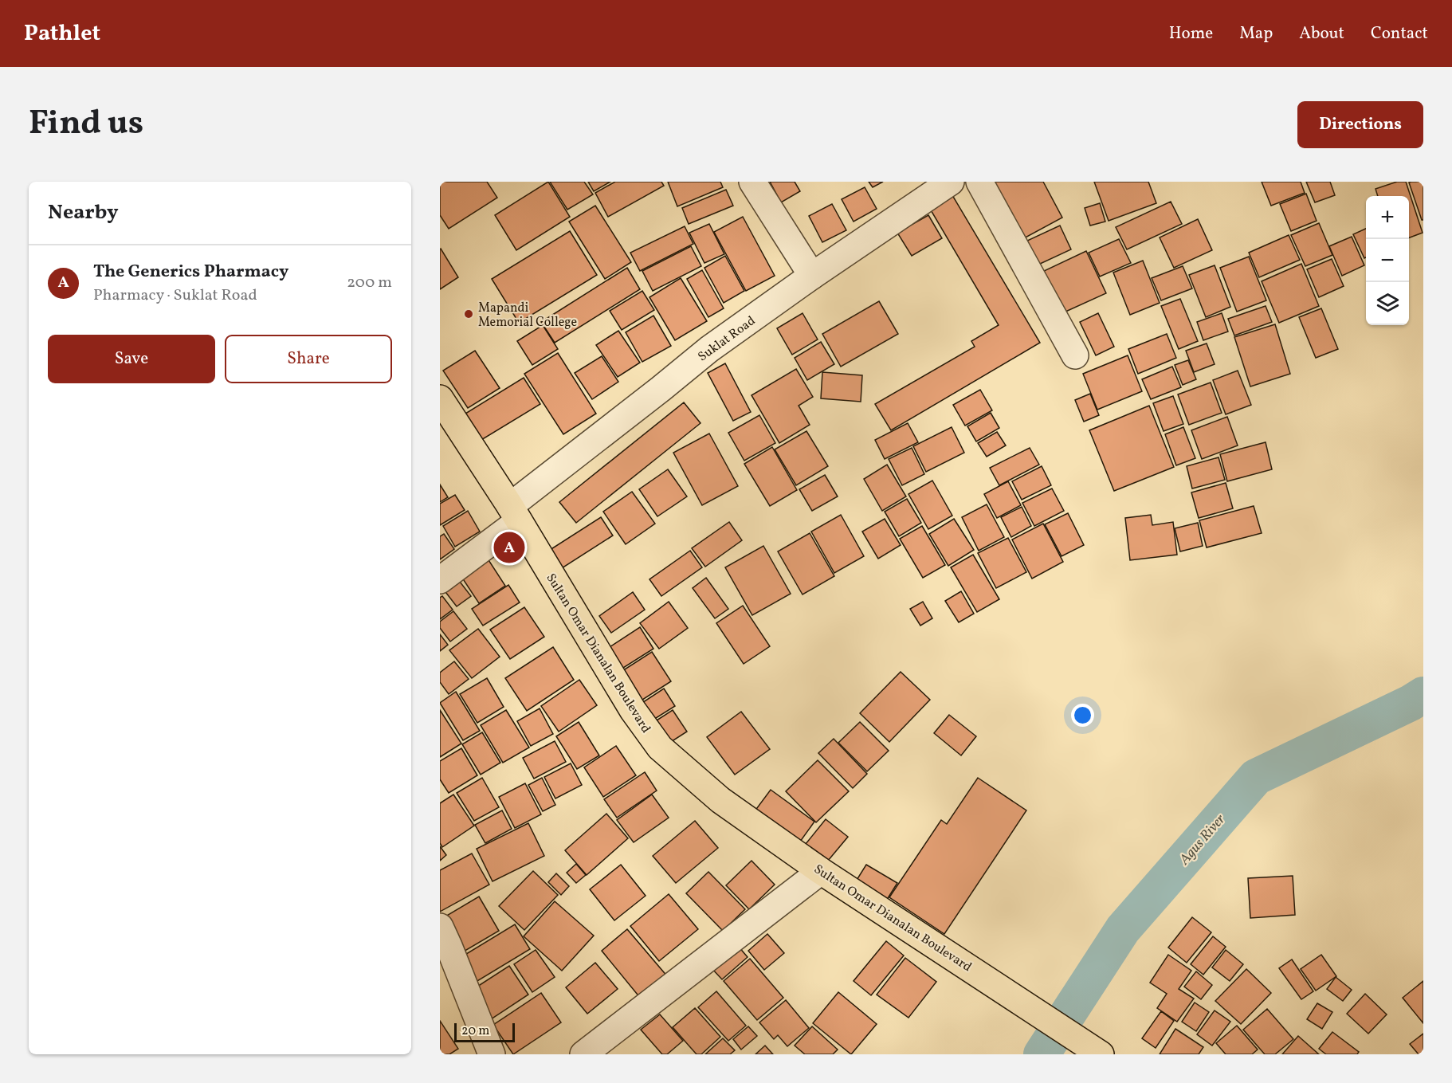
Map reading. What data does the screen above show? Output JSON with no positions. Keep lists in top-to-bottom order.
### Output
{
  "streets": {
    "main road": ["Sultan Omar Dianalan Boulevard"],
    "street": ["Suklat Road"]
  },
  "crossings": [
    ["Suklat Road", "Sultan Omar Dianalan Boulevard"]
  ],
  "water": ["Agus River"],
  "places": ["Mapandi Memorial College"],
  "scale_bar": "20 m",
  "page": {
    "header": "Pathlet",
    "nav": [
      "Home",
      "Map",
      "About",
      "Contact"
    ],
    "title": "Find us",
    "buttons": [
      "Directions",
      ["Save", "Share"]
    ],
    "heading": "Nearby",
    "map_buttons": ["+", "−"],
    "list": [
      {
        "mark": "A",
        "name": "The Generics Pharmacy",
        "note": "Pharmacy · Suklat Road",
        "value": "200 m"
      }
    ],
    "pins": "A",
    "scale": "20 m"
  }
}
